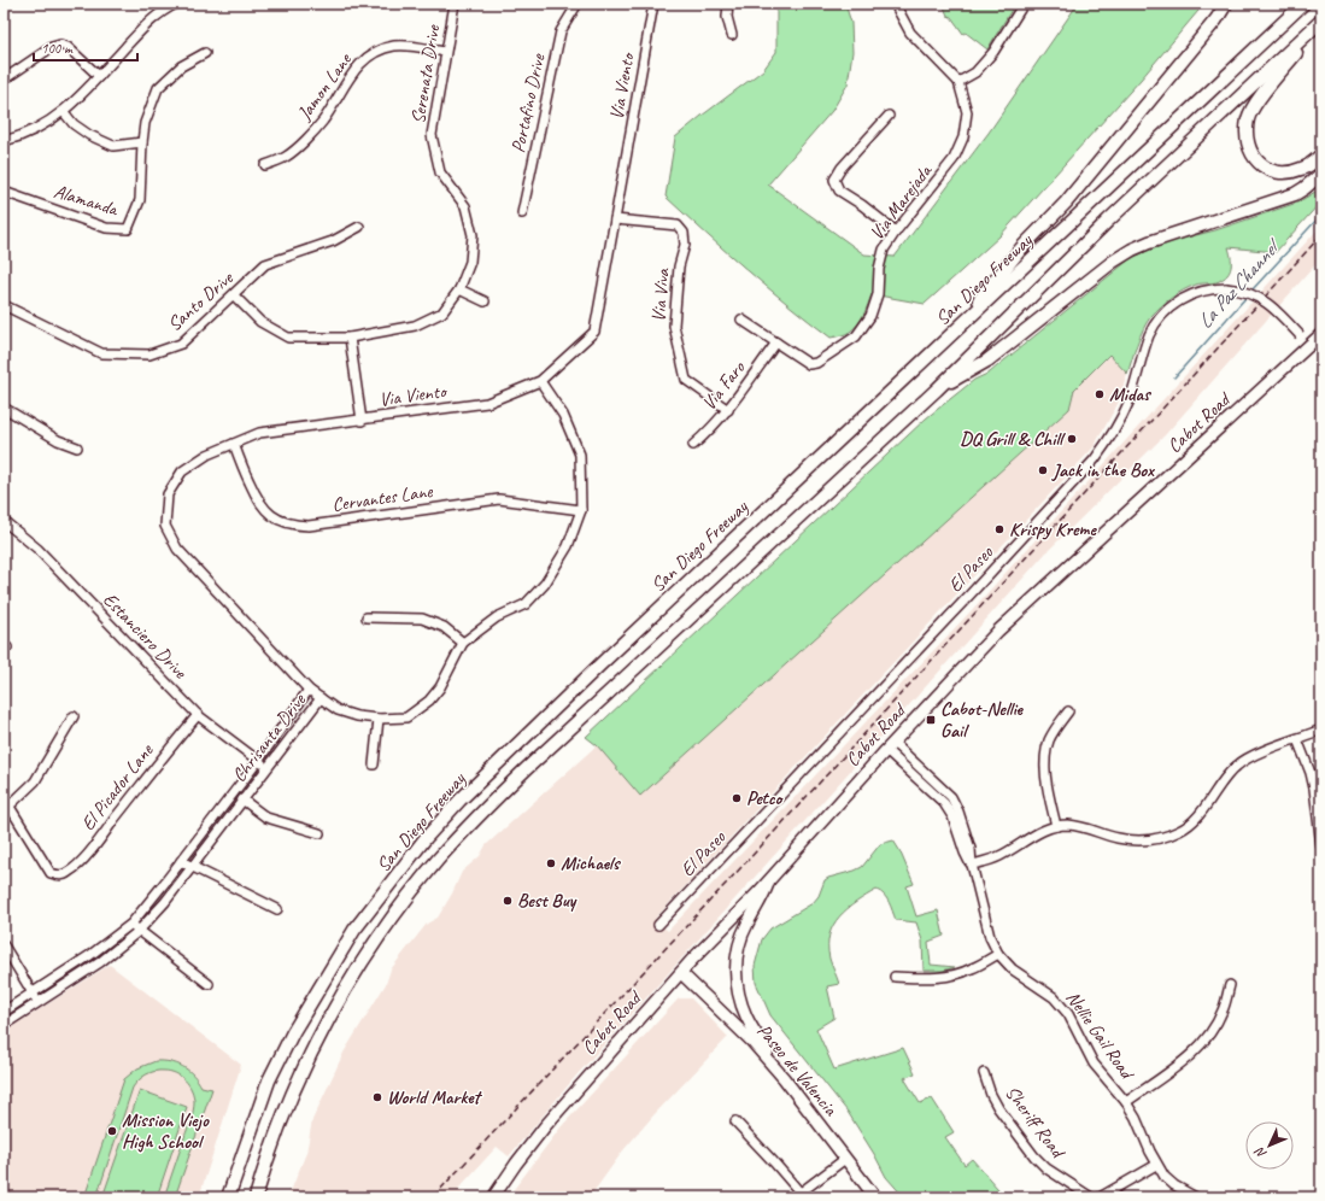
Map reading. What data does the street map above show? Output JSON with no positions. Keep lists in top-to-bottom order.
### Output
{
  "streets": {
    "highway": ["San Diego Freeway"],
    "main road": ["Cabot Road", "Paseo de Valencia"],
    "street": [
      "Serenata Drive",
      "Jamon Lane",
      "Via Viento",
      "Portafino Drive",
      "Alamanda",
      "Via Marejada",
      "Via Viva",
      "Santo Drive",
      "Via Faro",
      "Cervantes Lane",
      "El Paseo",
      "Estanciero Drive",
      "Chrisanta Drive",
      "El Picador Lane",
      "Nellie Gail Road",
      "Sheriff Road"
    ]
  },
  "crossings": [
    ["Serenata Drive", "Jamon Lane"],
    ["Serenata Drive", "Santo Drive"],
    ["Via Viento", "Via Viva"],
    ["Via Viento", "Cervantes Lane"],
    ["Via Viento", "Chrisanta Drive"],
    ["Via Marejada", "Via Faro"],
    ["Via Viva", "Via Faro"],
    ["Cabot Road", "El Paseo"],
    ["Cabot Road", "Nellie Gail Road"],
    ["Cabot Road", "Paseo de Valencia"],
    ["Cervantes Lane", "Chrisanta Drive"],
    ["Estanciero Drive", "Chrisanta Drive"],
    ["Estanciero Drive", "El Picador Lane"]
  ],
  "water": ["La Paz Channel"],
  "places": {
    "other": [
      "Midas",
      "DQ Grill & Chill",
      "Jack in the Box",
      "Krispy Kreme",
      "Petco",
      "Michaels",
      "Best Buy",
      "World Market",
      "Mission Viejo High School"
    ],
    "transit": ["Cabot-Nellie Gail"]
  },
  "scale_bar": "100 m",
  "north": "bottom left"
}
